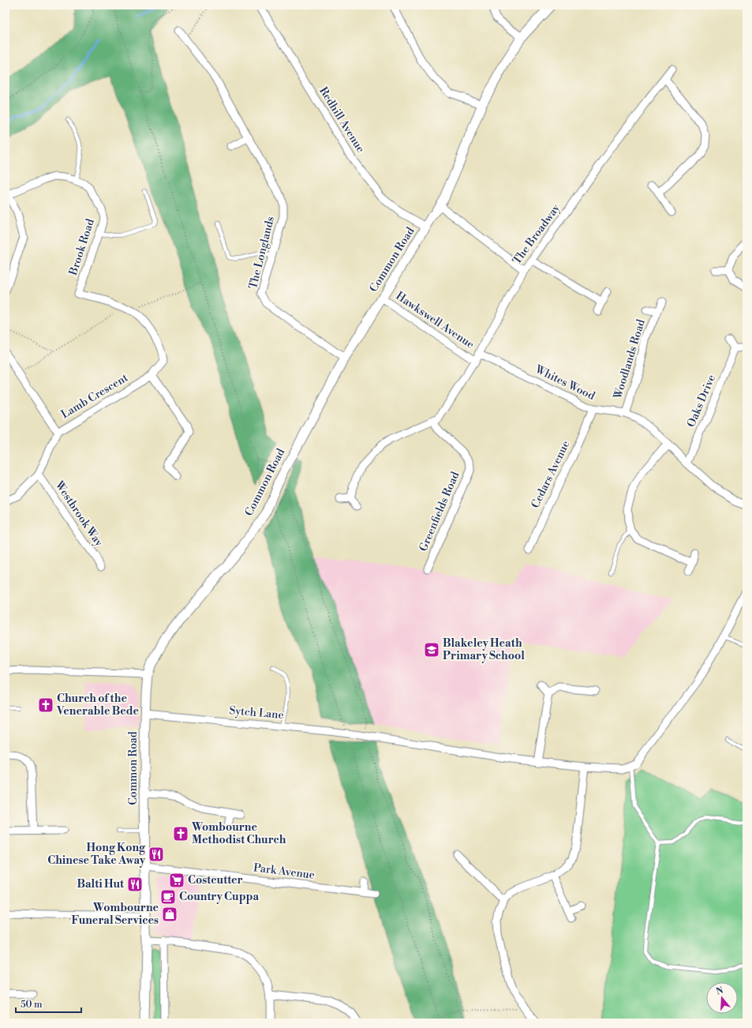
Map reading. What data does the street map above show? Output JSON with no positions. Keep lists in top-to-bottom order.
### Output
{
  "streets": {
    "street": [
      "Redhill Avenue",
      "The Broadway",
      "Brook Road",
      "The Longlands",
      "Common Road",
      "Hawkswell Avenue",
      "Woodlands Road",
      "Whites Wood",
      "Lamb Crescent",
      "Oaks Drive",
      "Cedars Avenue",
      "Greenfields Road",
      "Westbrook Way",
      "Sytch Lane",
      "Park Avenue"
    ]
  },
  "crossings": [
    ["Redhill Avenue", "Common Road"],
    ["The Broadway", "Hawkswell Avenue"],
    ["The Broadway", "Whites Wood"],
    ["The Broadway", "Greenfields Road"],
    ["Brook Road", "Lamb Crescent"],
    ["The Longlands", "Common Road"],
    ["Common Road", "Hawkswell Avenue"],
    ["Common Road", "Sytch Lane"],
    ["Common Road", "Park Avenue"],
    ["Woodlands Road", "Whites Wood"],
    ["Whites Wood", "Oaks Drive"],
    ["Whites Wood", "Cedars Avenue"],
    ["Lamb Crescent", "Westbrook Way"]
  ],
  "places": {
    "school or university": ["Blakeley Heath Primary School"],
    "church": ["Church of the Venerable Bede", "Wombourne Methodist Church"],
    "restaurant": ["Hong Kong Chinese Take Away", "Balti Hut"],
    "supermarket": ["Costcutter"],
    "cafe": ["Country Cuppa"],
    "shop": ["Wombourne Funeral Services"]
  },
  "scale_bar": "50 m",
  "north": "top"
}
